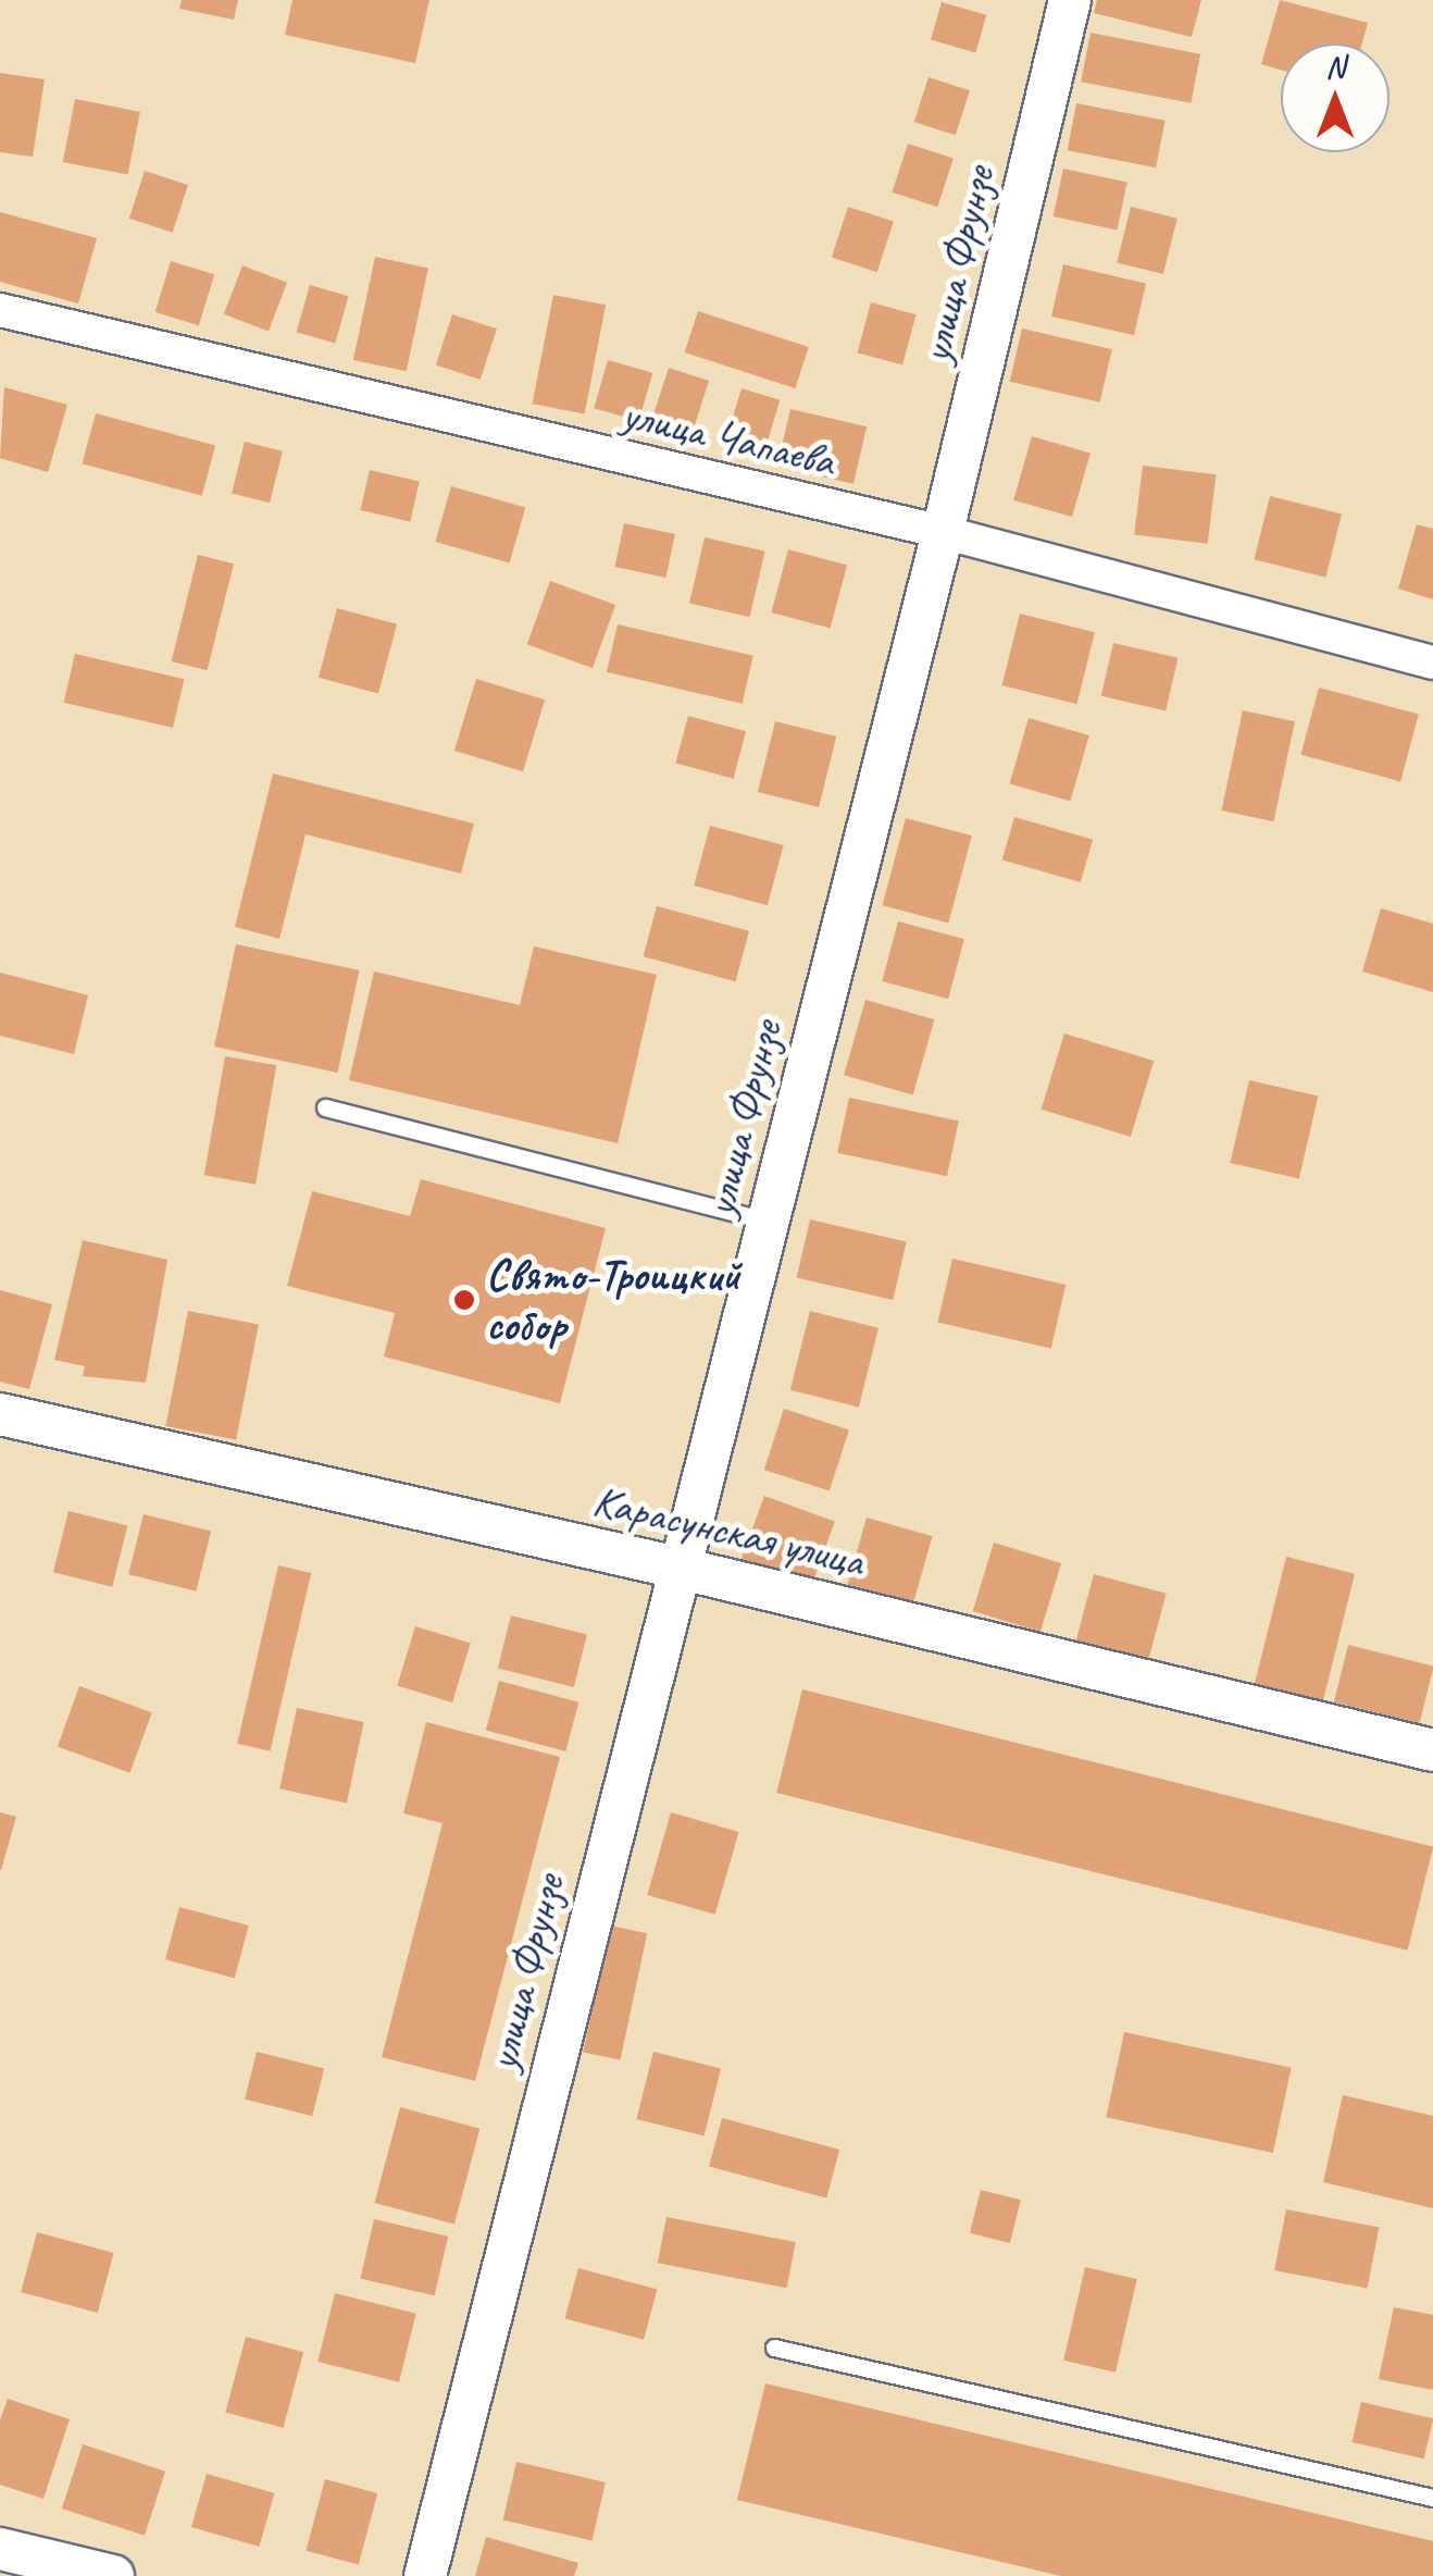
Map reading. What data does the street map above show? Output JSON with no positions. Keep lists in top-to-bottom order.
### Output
{
  "streets": {
    "street": ["улица Фрунзе", "улица Чапаева", "Карасунская улица"]
  },
  "crossings": [
    ["улица Фрунзе", "улица Чапаева"],
    ["улица Фрунзе", "Карасунская улица"]
  ],
  "places": ["Свято-Троицкий собор"],
  "north": "top"
}
